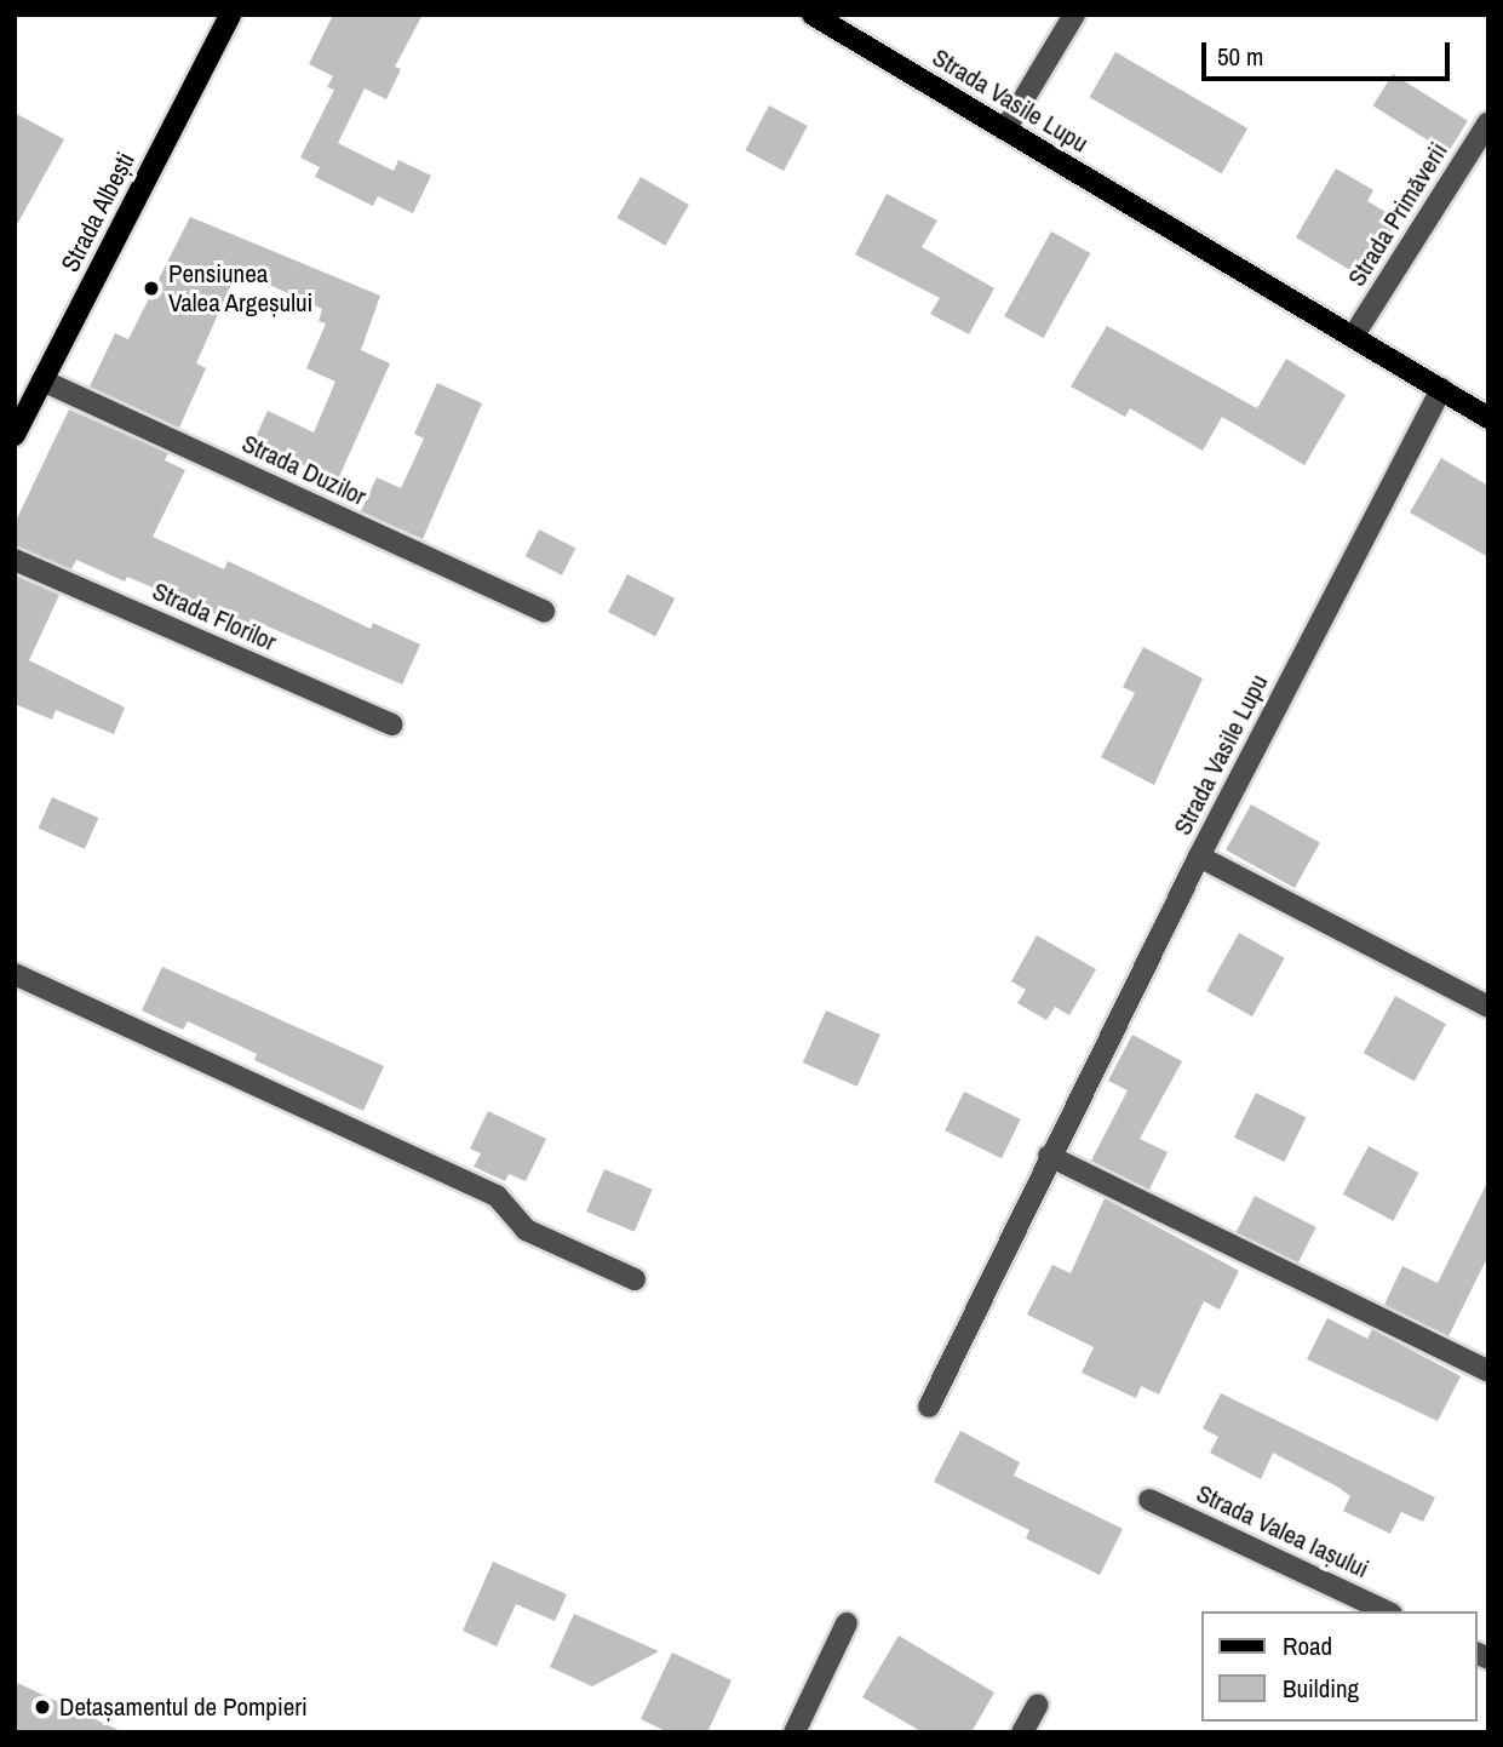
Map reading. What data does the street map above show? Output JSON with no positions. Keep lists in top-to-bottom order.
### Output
{
  "streets": {
    "main road": ["Strada Vasile Lupu", "Strada Albești"],
    "street": [
      "Strada Primăverii",
      "Strada Duzilor",
      "Strada Florilor",
      "Strada Valea Iașului"
    ]
  },
  "crossings": [
    ["Strada Vasile Lupu", "Strada Primăverii"],
    ["Strada Albești", "Strada Duzilor"]
  ],
  "places": ["Pensiunea Valea Argeșului", "Detașamentul de Pompieri"],
  "legend": ["Road", "Building"],
  "scale_bar": "50 m"
}
